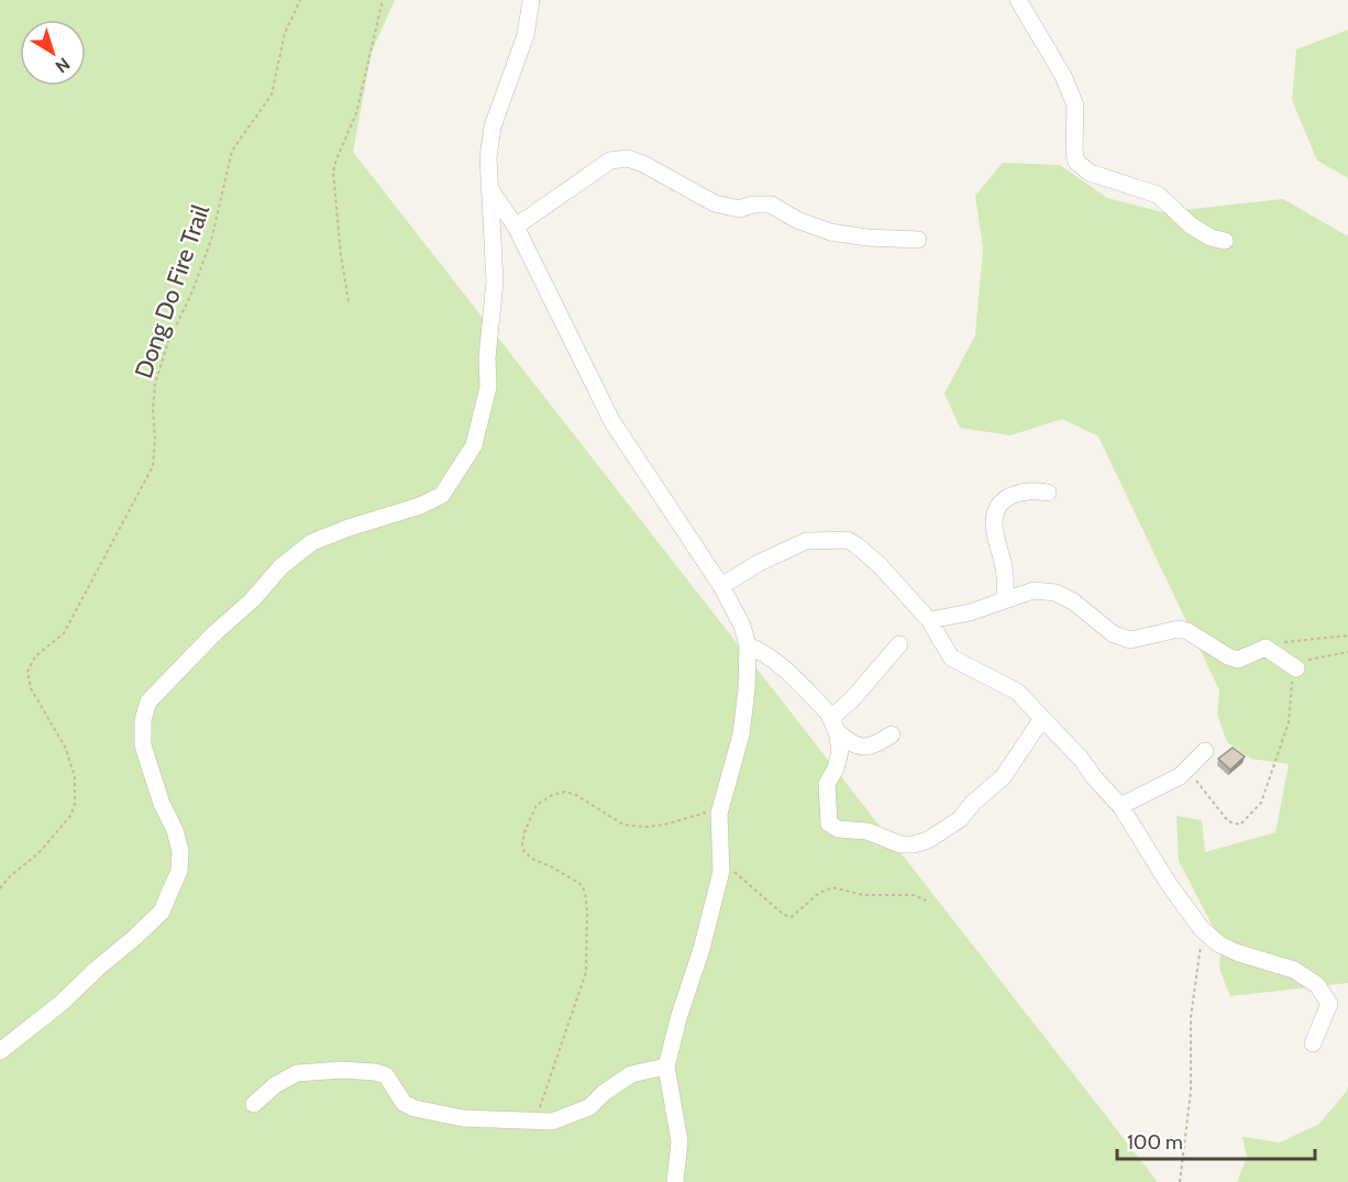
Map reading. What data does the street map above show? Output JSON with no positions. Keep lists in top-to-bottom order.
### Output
{
  "streets": {
    "path": ["Dong Do Fire Trail"]
  },
  "scale_bar": "100 m",
  "north": "bottom right"
}
